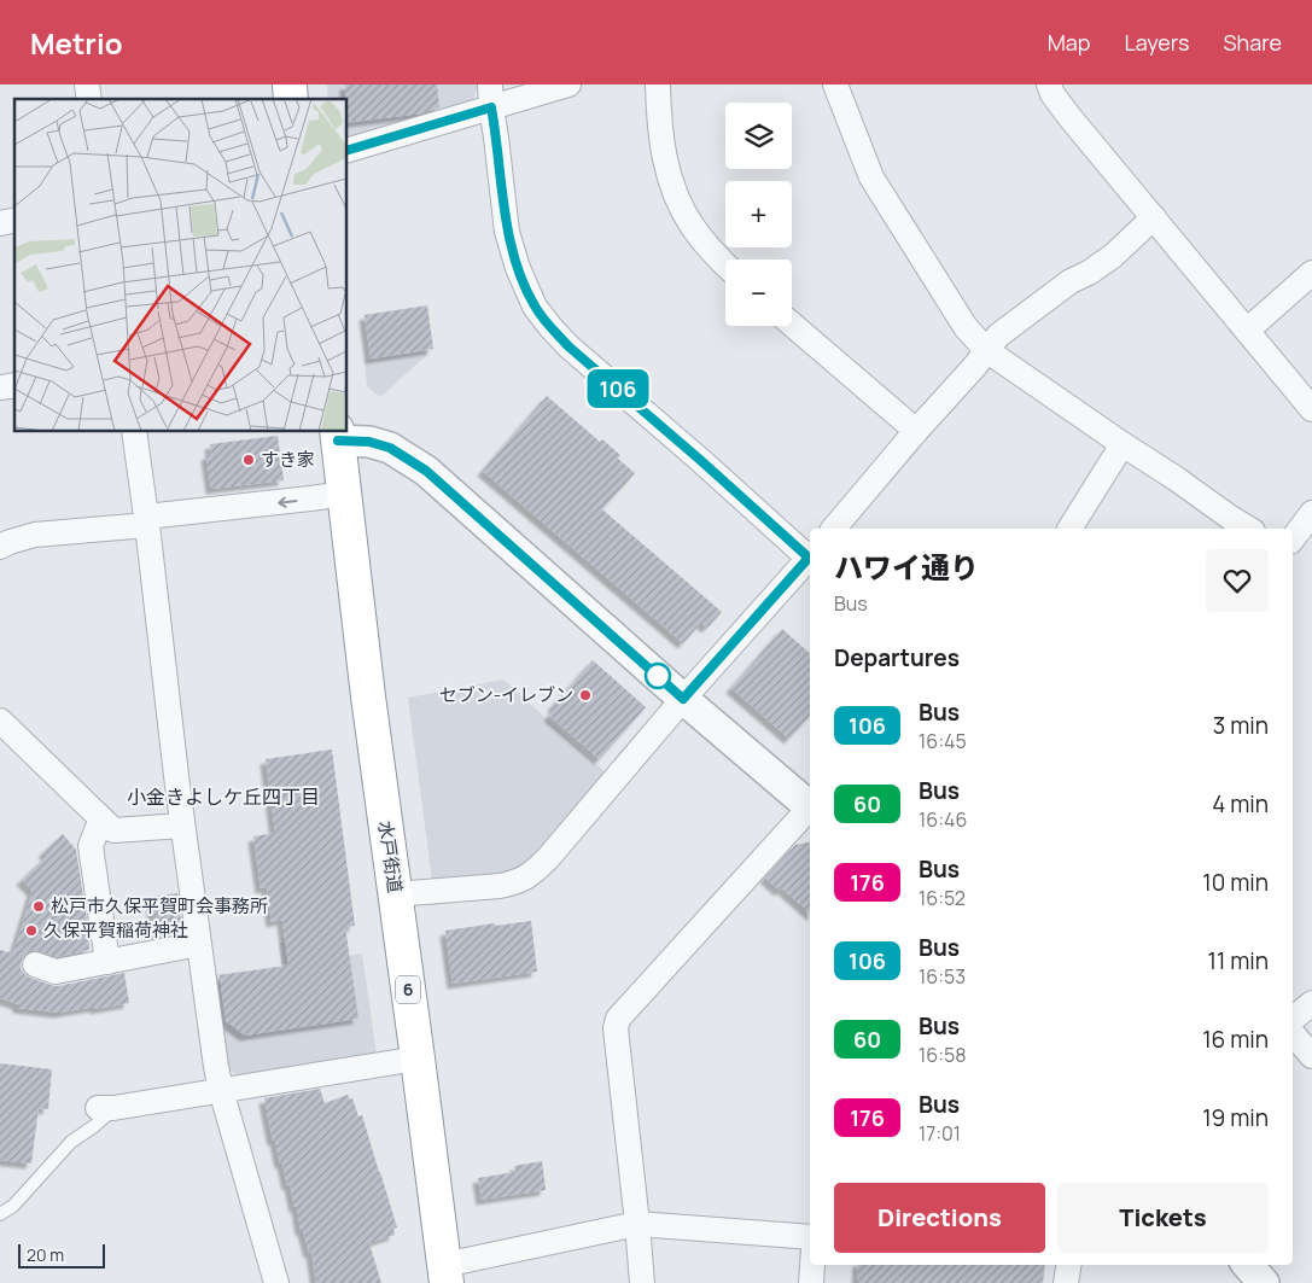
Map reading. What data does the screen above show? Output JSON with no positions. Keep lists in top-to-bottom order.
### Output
{
  "streets": {
    "highway": ["水戸街道", "6"]
  },
  "districts": ["小金きよしケ丘四丁目"],
  "places": [
    "すき家",
    "セブン-イレブン",
    "松戸市久保平賀町会事務所",
    "久保平賀稲荷神社"
  ],
  "lines": ["bus line 106"],
  "scale_bar": "20 m",
  "page": {
    "header": "Metrio",
    "nav": ["Map", "Layers", "Share"],
    "on_map": "106",
    "map_buttons": ["+", "−"],
    "heading": [
      ["ハワイ通り", "Bus"],
      "Departures"
    ],
    "list": [
      {
        "mark": "106",
        "name": "Bus",
        "note": "16:45",
        "value": "3 min"
      },
      {
        "mark": "60",
        "name": "Bus",
        "note": "16:46",
        "value": "4 min"
      },
      {
        "mark": "176",
        "name": "Bus",
        "note": "16:52",
        "value": "10 min"
      },
      {
        "mark": "106",
        "name": "Bus",
        "note": "16:53",
        "value": "11 min"
      },
      {
        "mark": "60",
        "name": "Bus",
        "note": "16:58",
        "value": "16 min"
      },
      {
        "mark": "176",
        "name": "Bus",
        "note": "17:01",
        "value": "19 min"
      }
    ],
    "buttons": ["Directions", "Tickets"],
    "scale": "20 m"
  }
}
